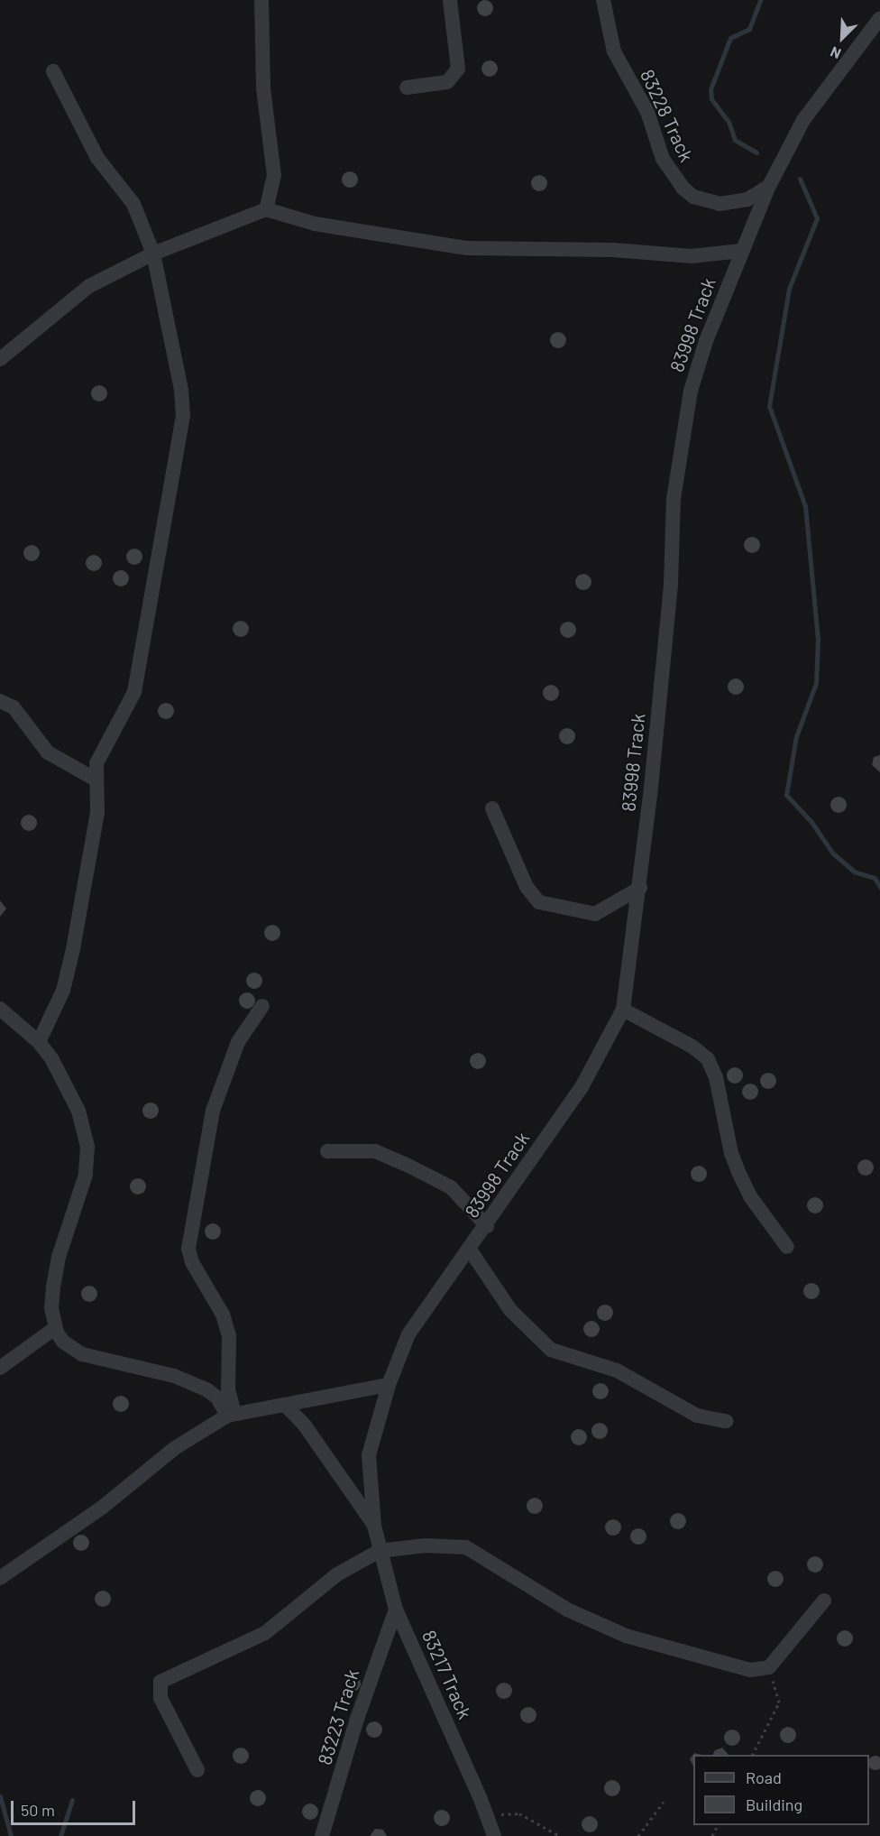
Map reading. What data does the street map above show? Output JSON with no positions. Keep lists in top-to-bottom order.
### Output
{
  "streets": {
    "street": [
      "83228 Track",
      "83998 Track",
      "83217 Track",
      "83223 Track"
    ]
  },
  "crossings": [
    ["83228 Track", "83998 Track"],
    ["83998 Track", "83217 Track"],
    ["83217 Track", "83223 Track"]
  ],
  "legend": ["Road", "Building"],
  "scale_bar": "50 m",
  "north": "bottom left"
}
